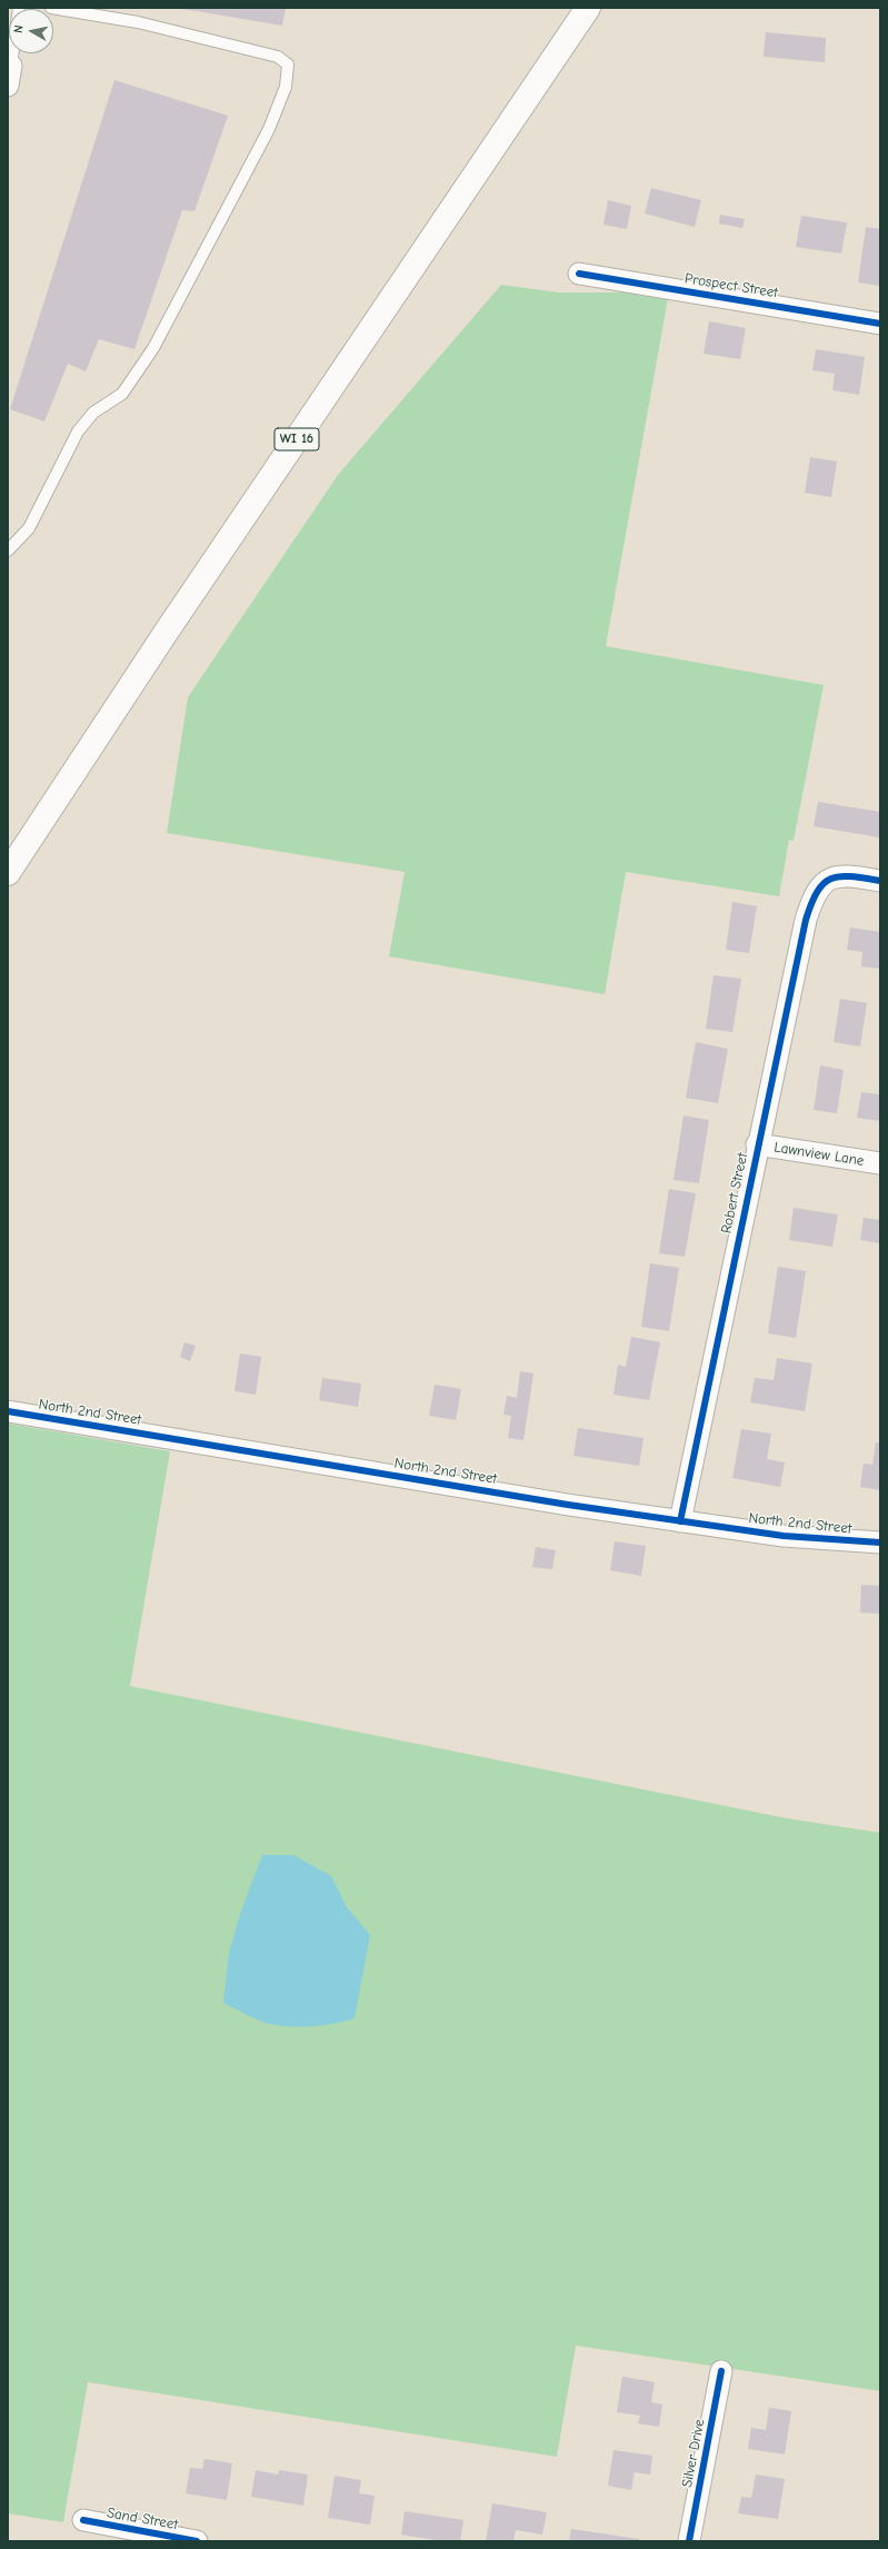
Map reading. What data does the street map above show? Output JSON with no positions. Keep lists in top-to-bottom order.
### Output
{
  "streets": {
    "highway": ["WI 16"],
    "street": [
      "Prospect Street",
      "Lawnview Lane",
      "Robert Street",
      "North 2nd Street",
      "Silver Drive",
      "Sand Street"
    ]
  },
  "crossings": [
    ["Lawnview Lane", "Robert Street"],
    ["Robert Street", "North 2nd Street"]
  ],
  "north": "left"
}
